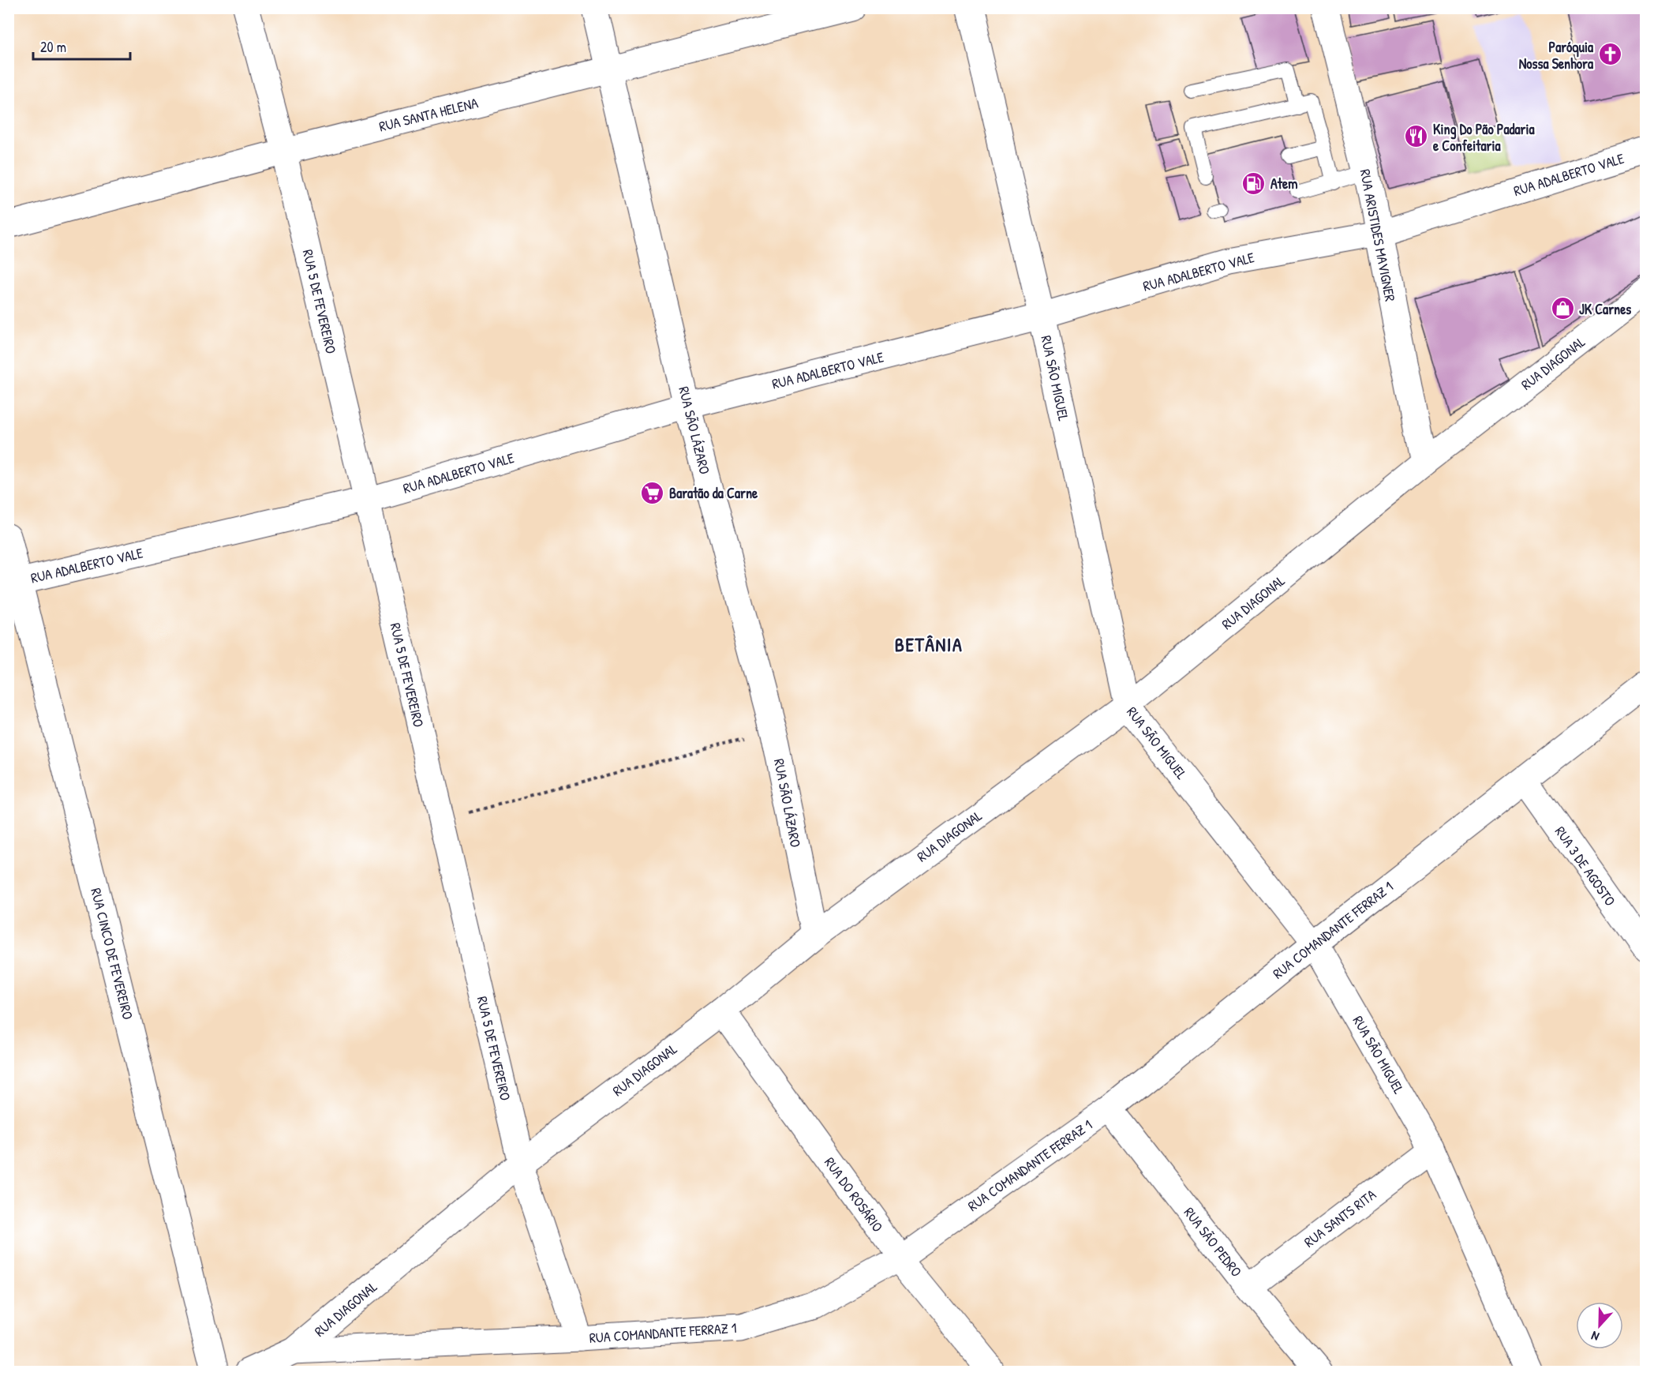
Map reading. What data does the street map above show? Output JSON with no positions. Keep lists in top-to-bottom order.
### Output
{
  "streets": {
    "street": [
      "RUA SANTA HELENA",
      "RUA ADALBERTO VALE",
      "RUA ARISTIDES MAVIGNER",
      "RUA 5 DE FEVEREIRO",
      "RUA DIAGONAL",
      "RUA SÃO MIGUEL",
      "RUA SÃO LÁZARO",
      "RUA 3 DE AGOSTO",
      "RUA COMANDANTE FERRAZ 1",
      "RUA CINCO DE FEVEREIRO",
      "RUA DO ROSÁRIO",
      "RUA SANTS RITA",
      "RUA SÃO PEDRO"
    ]
  },
  "crossings": [
    ["RUA SANTA HELENA", "RUA 5 DE FEVEREIRO"],
    ["RUA SANTA HELENA", "RUA SÃO LÁZARO"],
    ["RUA ADALBERTO VALE", "RUA ARISTIDES MAVIGNER"],
    ["RUA ADALBERTO VALE", "RUA 5 DE FEVEREIRO"],
    ["RUA ADALBERTO VALE", "RUA SÃO MIGUEL"],
    ["RUA ADALBERTO VALE", "RUA SÃO LÁZARO"],
    ["RUA ADALBERTO VALE", "RUA CINCO DE FEVEREIRO"],
    ["RUA ARISTIDES MAVIGNER", "RUA DIAGONAL"],
    ["RUA 5 DE FEVEREIRO", "RUA DIAGONAL"],
    ["RUA 5 DE FEVEREIRO", "RUA COMANDANTE FERRAZ 1"],
    ["RUA DIAGONAL", "RUA SÃO MIGUEL"],
    ["RUA DIAGONAL", "RUA SÃO LÁZARO"],
    ["RUA DIAGONAL", "RUA COMANDANTE FERRAZ 1"],
    ["RUA DIAGONAL", "RUA DO ROSÁRIO"],
    ["RUA SÃO MIGUEL", "RUA COMANDANTE FERRAZ 1"],
    ["RUA SÃO MIGUEL", "RUA SANTS RITA"],
    ["RUA 3 DE AGOSTO", "RUA COMANDANTE FERRAZ 1"],
    ["RUA COMANDANTE FERRAZ 1", "RUA DO ROSÁRIO"],
    ["RUA COMANDANTE FERRAZ 1", "RUA SÃO PEDRO"],
    ["RUA SANTS RITA", "RUA SÃO PEDRO"]
  ],
  "districts": ["BETÂNIA"],
  "places": {
    "church": ["Paróquia Nossa Senhora"],
    "restaurant": ["King Do Pão Padaria e Confeitaria"],
    "fuel station": ["Atem"],
    "shop": ["JK Carnes"],
    "supermarket": ["Baratão da Carne"]
  },
  "scale_bar": "20 m",
  "north": "bottom"
}
